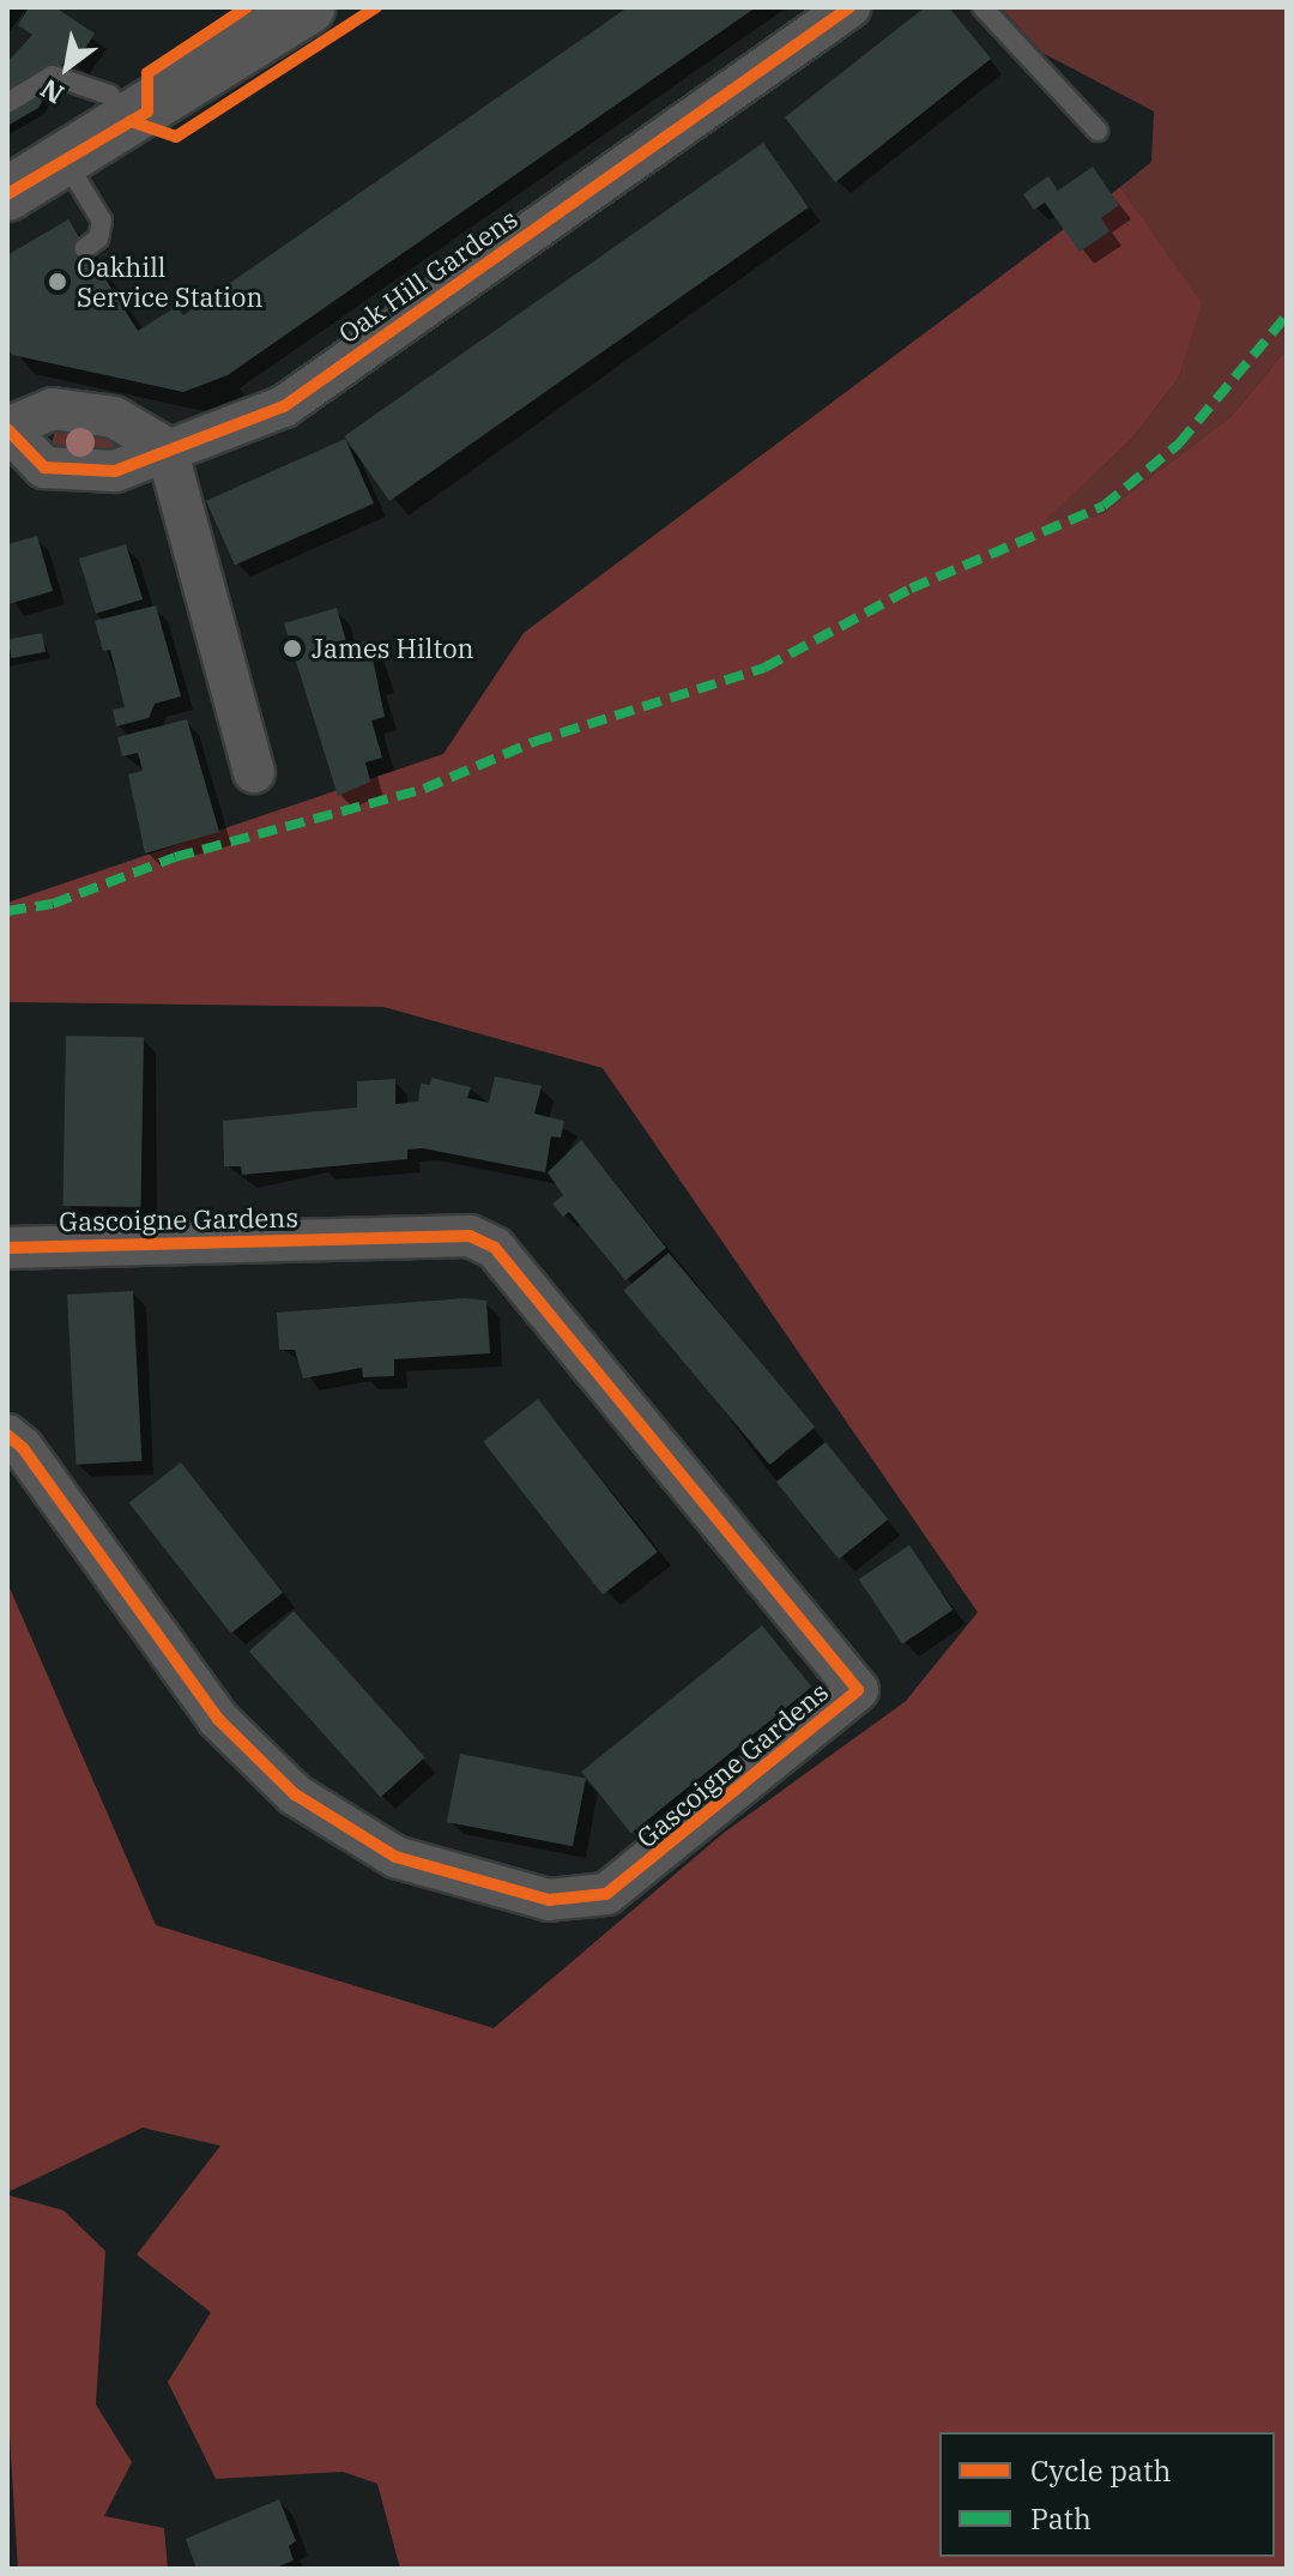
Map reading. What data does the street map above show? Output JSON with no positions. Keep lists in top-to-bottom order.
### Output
{
  "streets": {
    "street": ["Oak Hill Gardens", "Gascoigne Gardens"]
  },
  "places": ["Oakhill Service Station", "James Hilton"],
  "legend": ["Cycle path", "Path"],
  "north": "bottom left"
}
